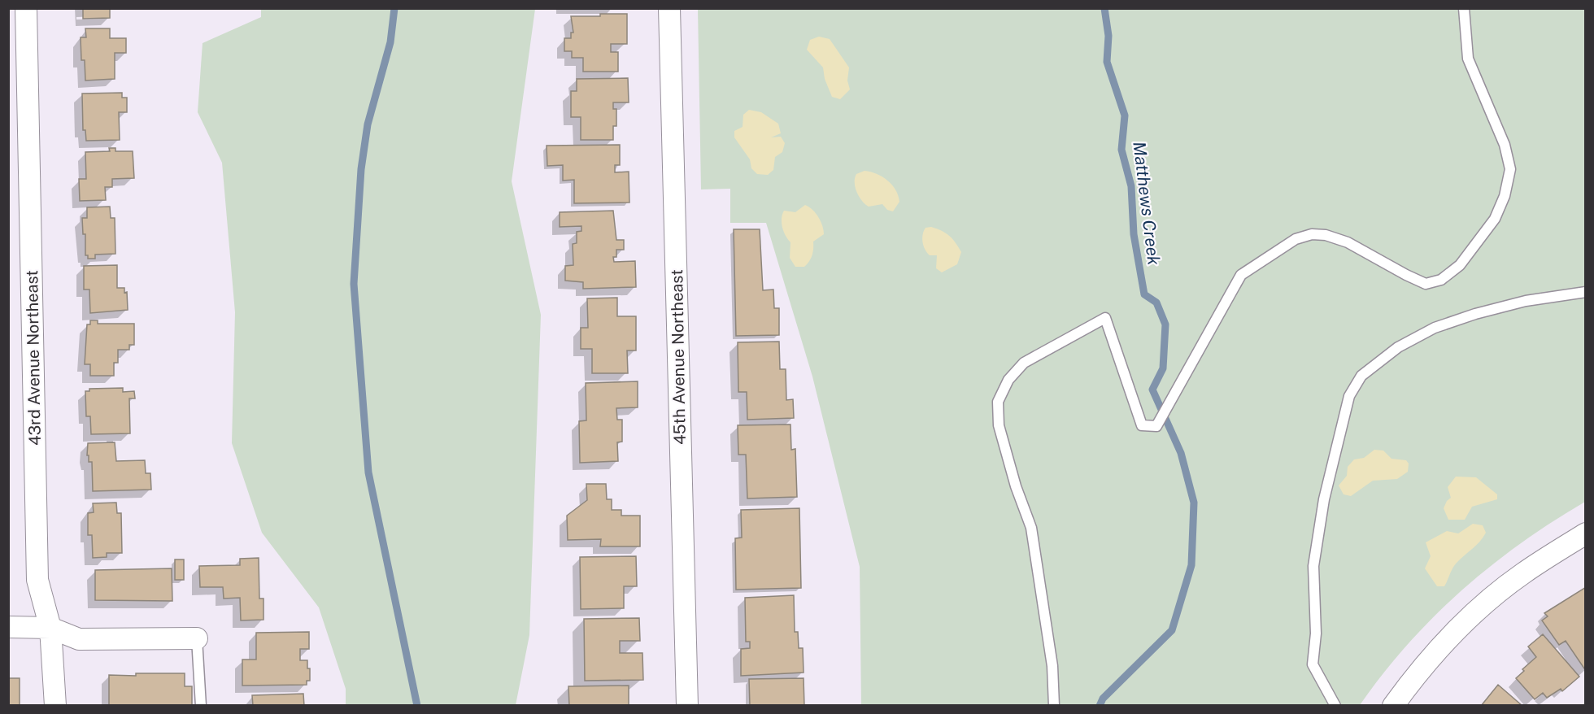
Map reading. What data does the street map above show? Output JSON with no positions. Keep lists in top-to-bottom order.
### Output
{
  "streets": {
    "street": ["45th Avenue Northeast", "43rd Avenue Northeast"]
  },
  "water": ["Matthews Creek"]
}
